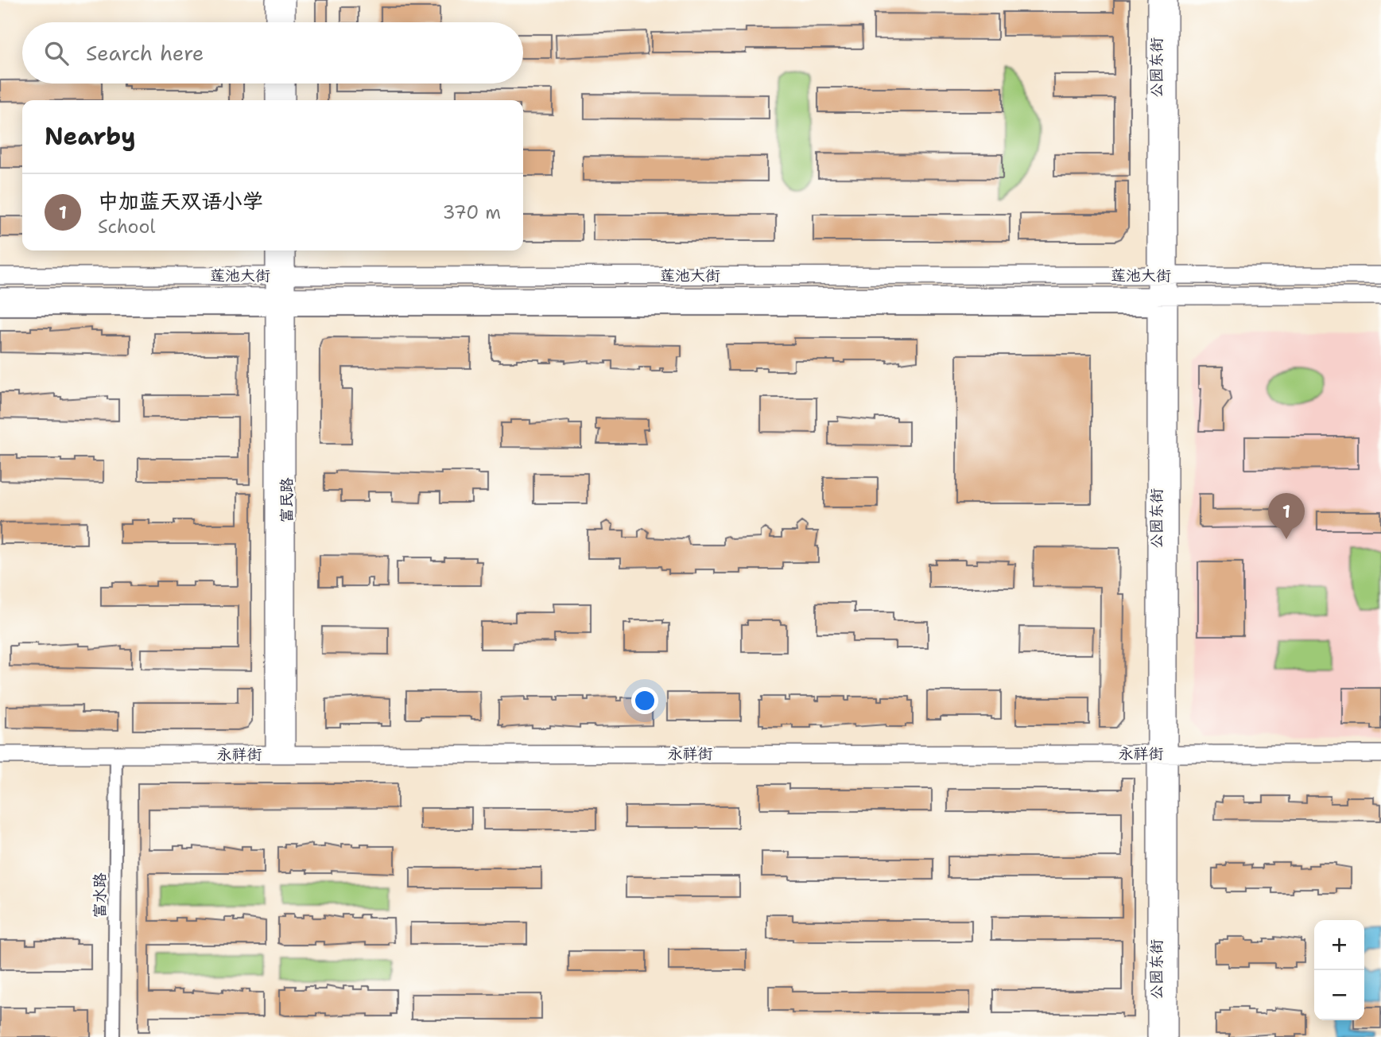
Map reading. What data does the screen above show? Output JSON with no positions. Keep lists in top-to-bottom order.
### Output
{
  "streets": {
    "street": [
      "公园东街",
      "莲池大街",
      "富民路",
      "永祥街",
      "富水路"
    ]
  },
  "crossings": [
    ["公园东街", "莲池大街"],
    ["公园东街", "永祥街"],
    ["莲池大街", "富民路"],
    ["富民路", "永祥街"],
    ["永祥街", "富水路"]
  ],
  "page": {
    "search": "Search here",
    "heading": "Nearby",
    "list": [
      {
        "mark": "1",
        "name": "中加蓝天双语小学",
        "note": "School",
        "value": "370 m"
      }
    ],
    "pins": "1",
    "map_buttons": ["+", "−"]
  }
}
